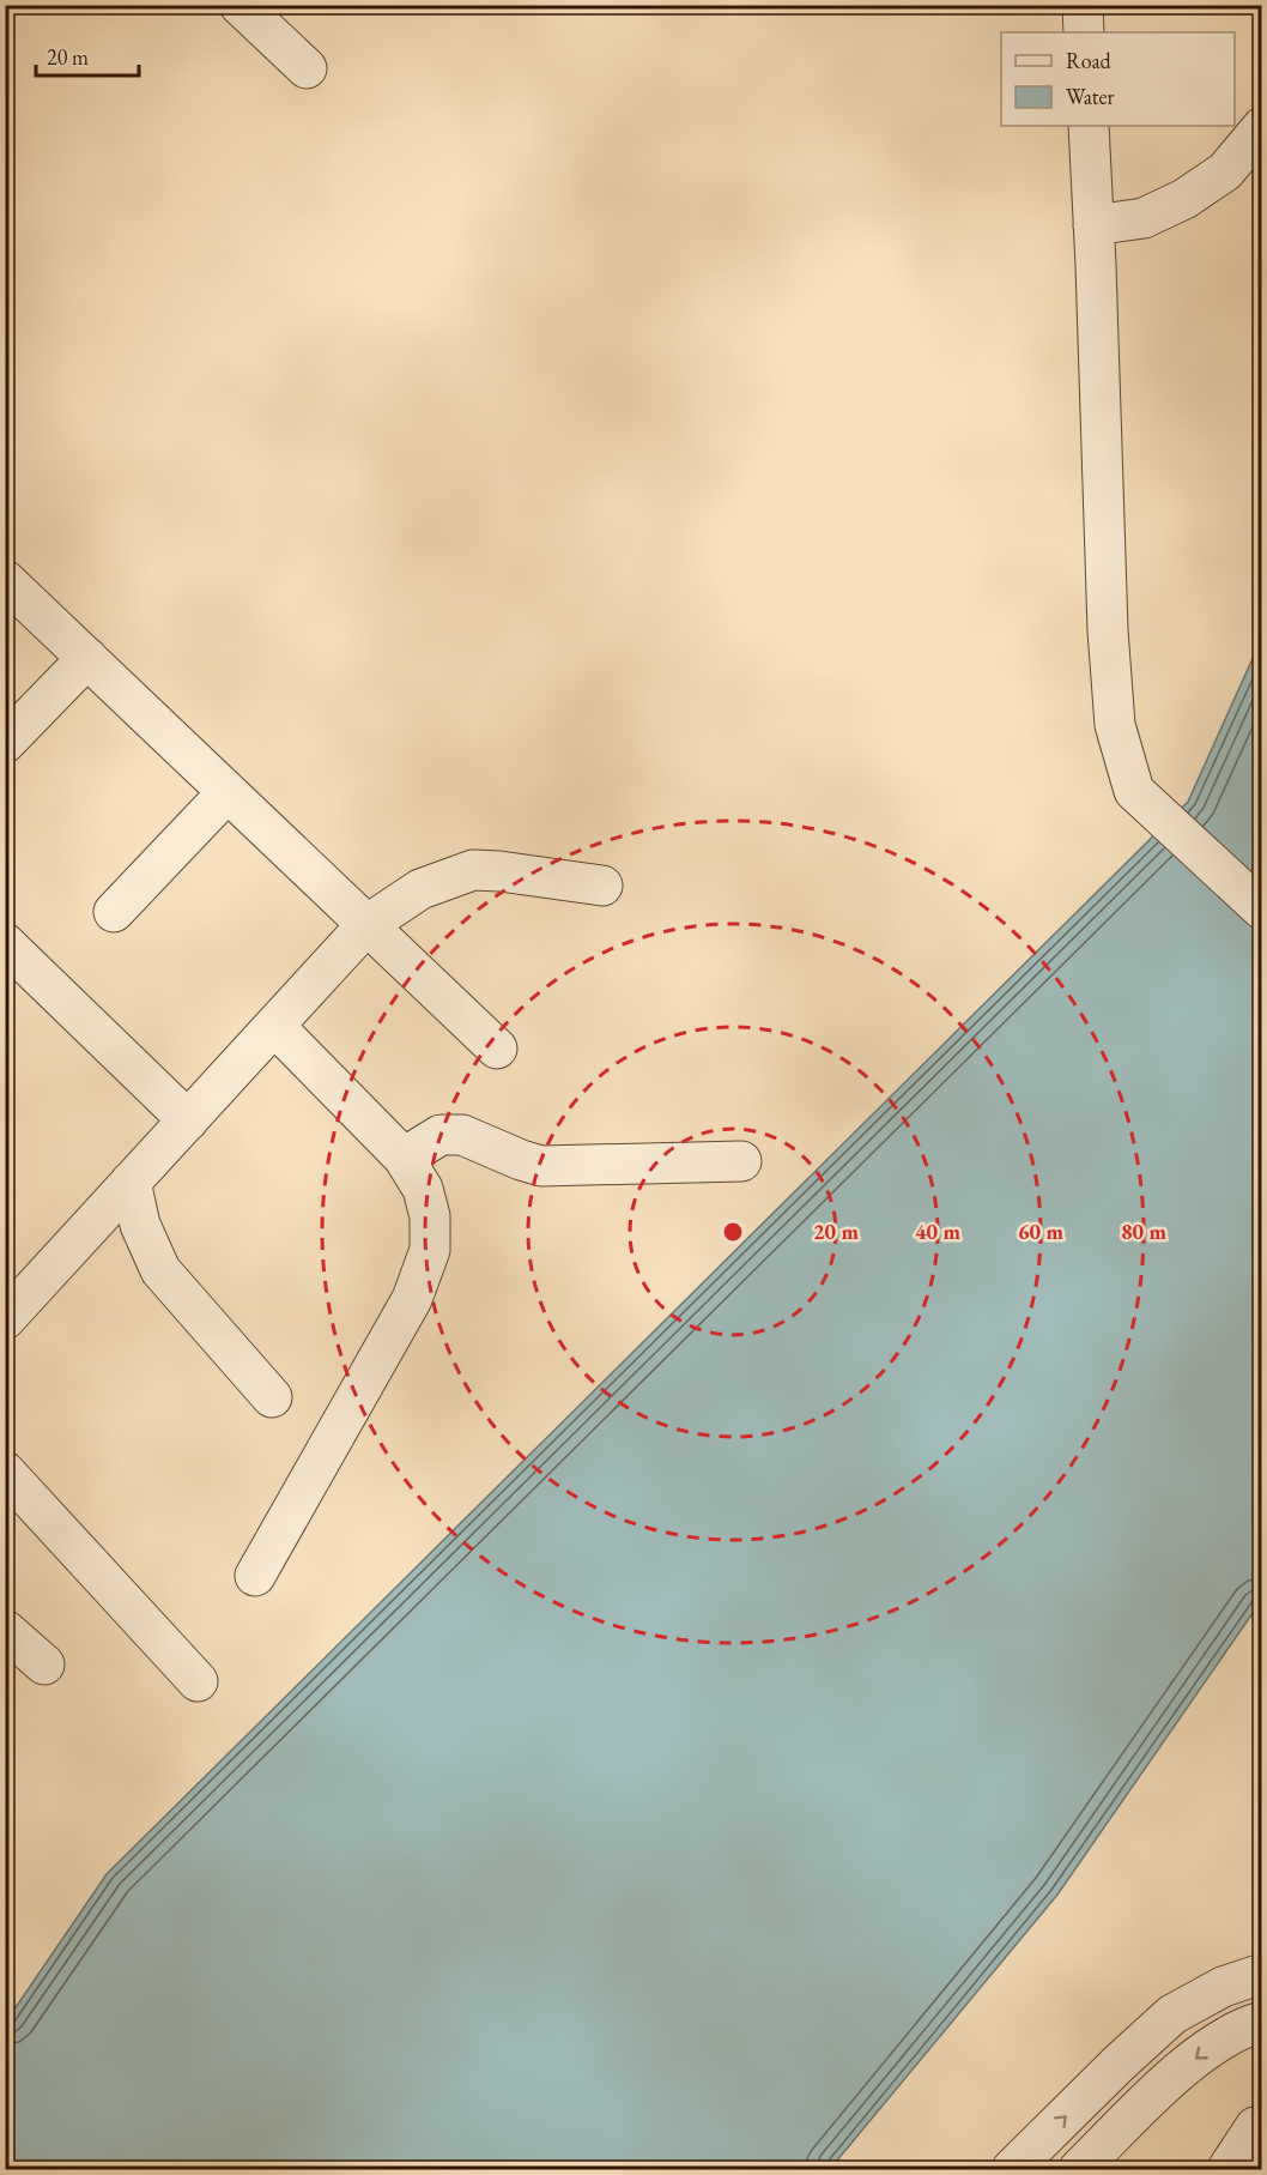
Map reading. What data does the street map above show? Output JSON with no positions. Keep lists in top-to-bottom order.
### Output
{
  "legend": ["Road", "Water"],
  "scale_bar": "20 m",
  "rings": [
    "20 m",
    "40 m",
    "60 m",
    "80 m"
  ]
}
